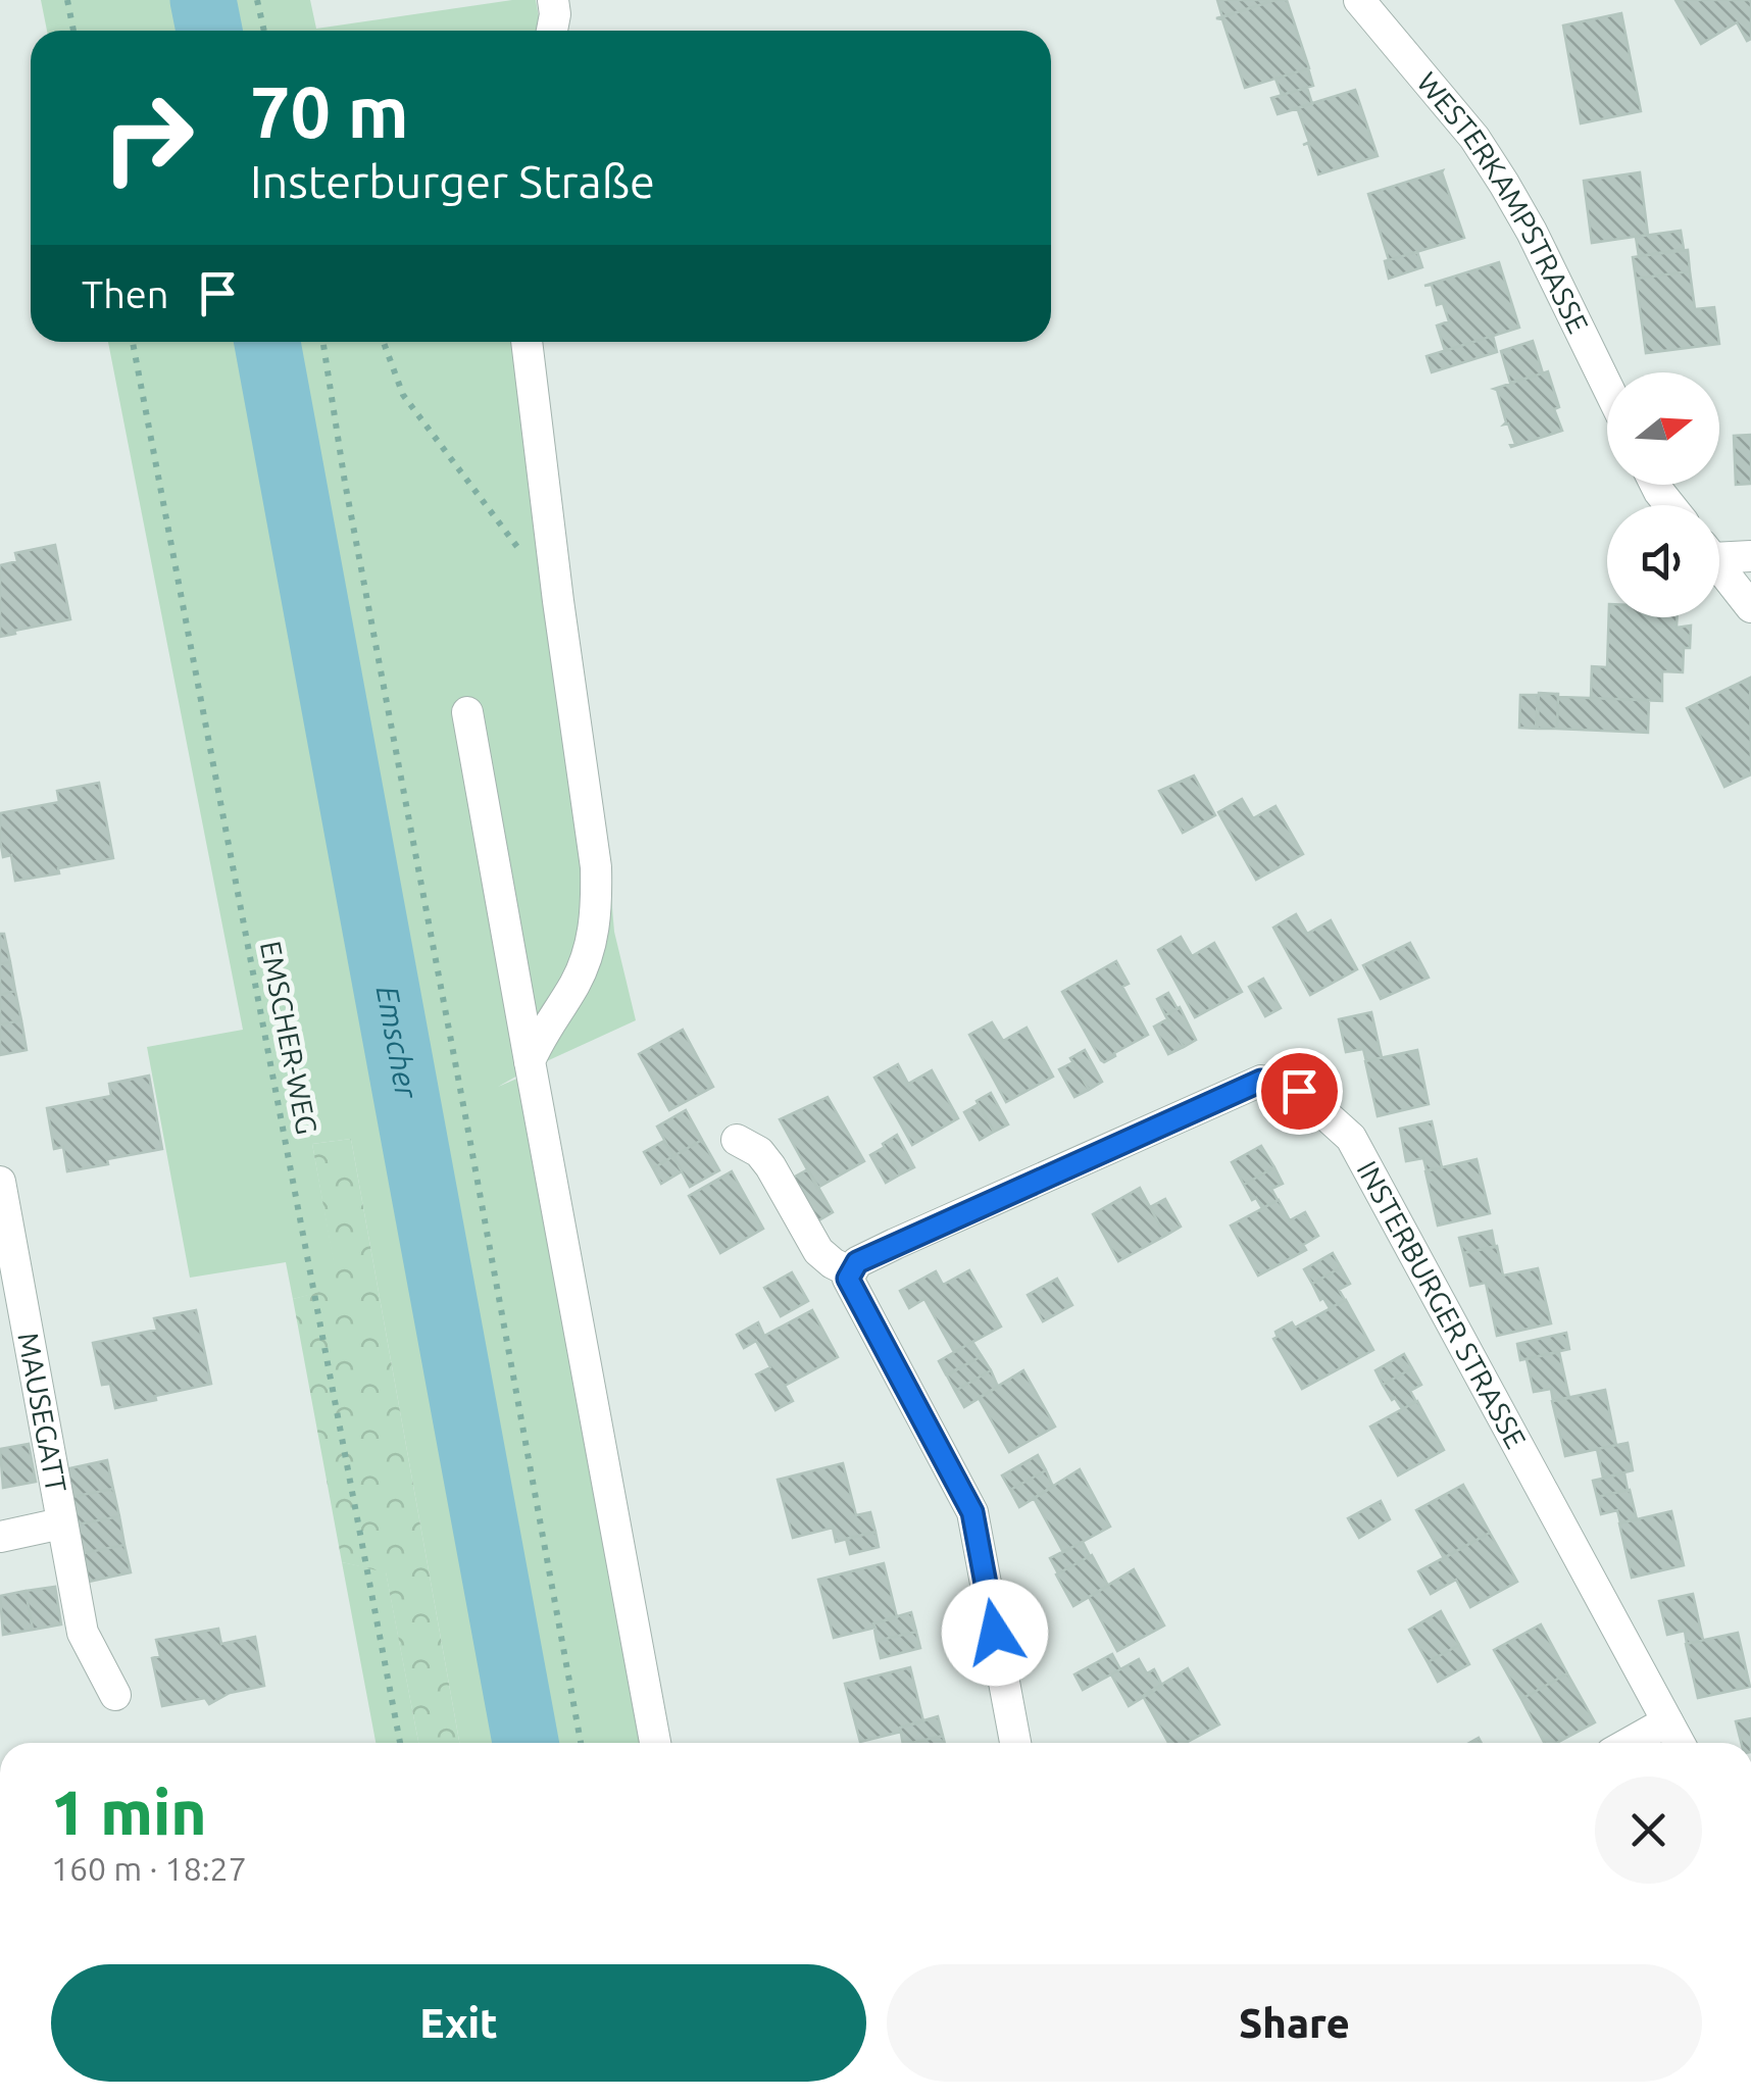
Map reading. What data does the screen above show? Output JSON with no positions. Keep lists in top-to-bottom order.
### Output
{
  "streets": {
    "street": ["WESTERKAMPSTRASSE", "INSTERBURGER STRASSE", "MAUSEGATT"],
    "path": ["EMSCHER-WEG"]
  },
  "water": ["Emscher"],
  "north": "right",
  "page": {
    "turn": ["70 m", "Insterburger Straße"],
    "then": "Then",
    "heading": ["1 min", "160 m · 18:27"],
    "buttons": ["Exit", "Share"]
  }
}
